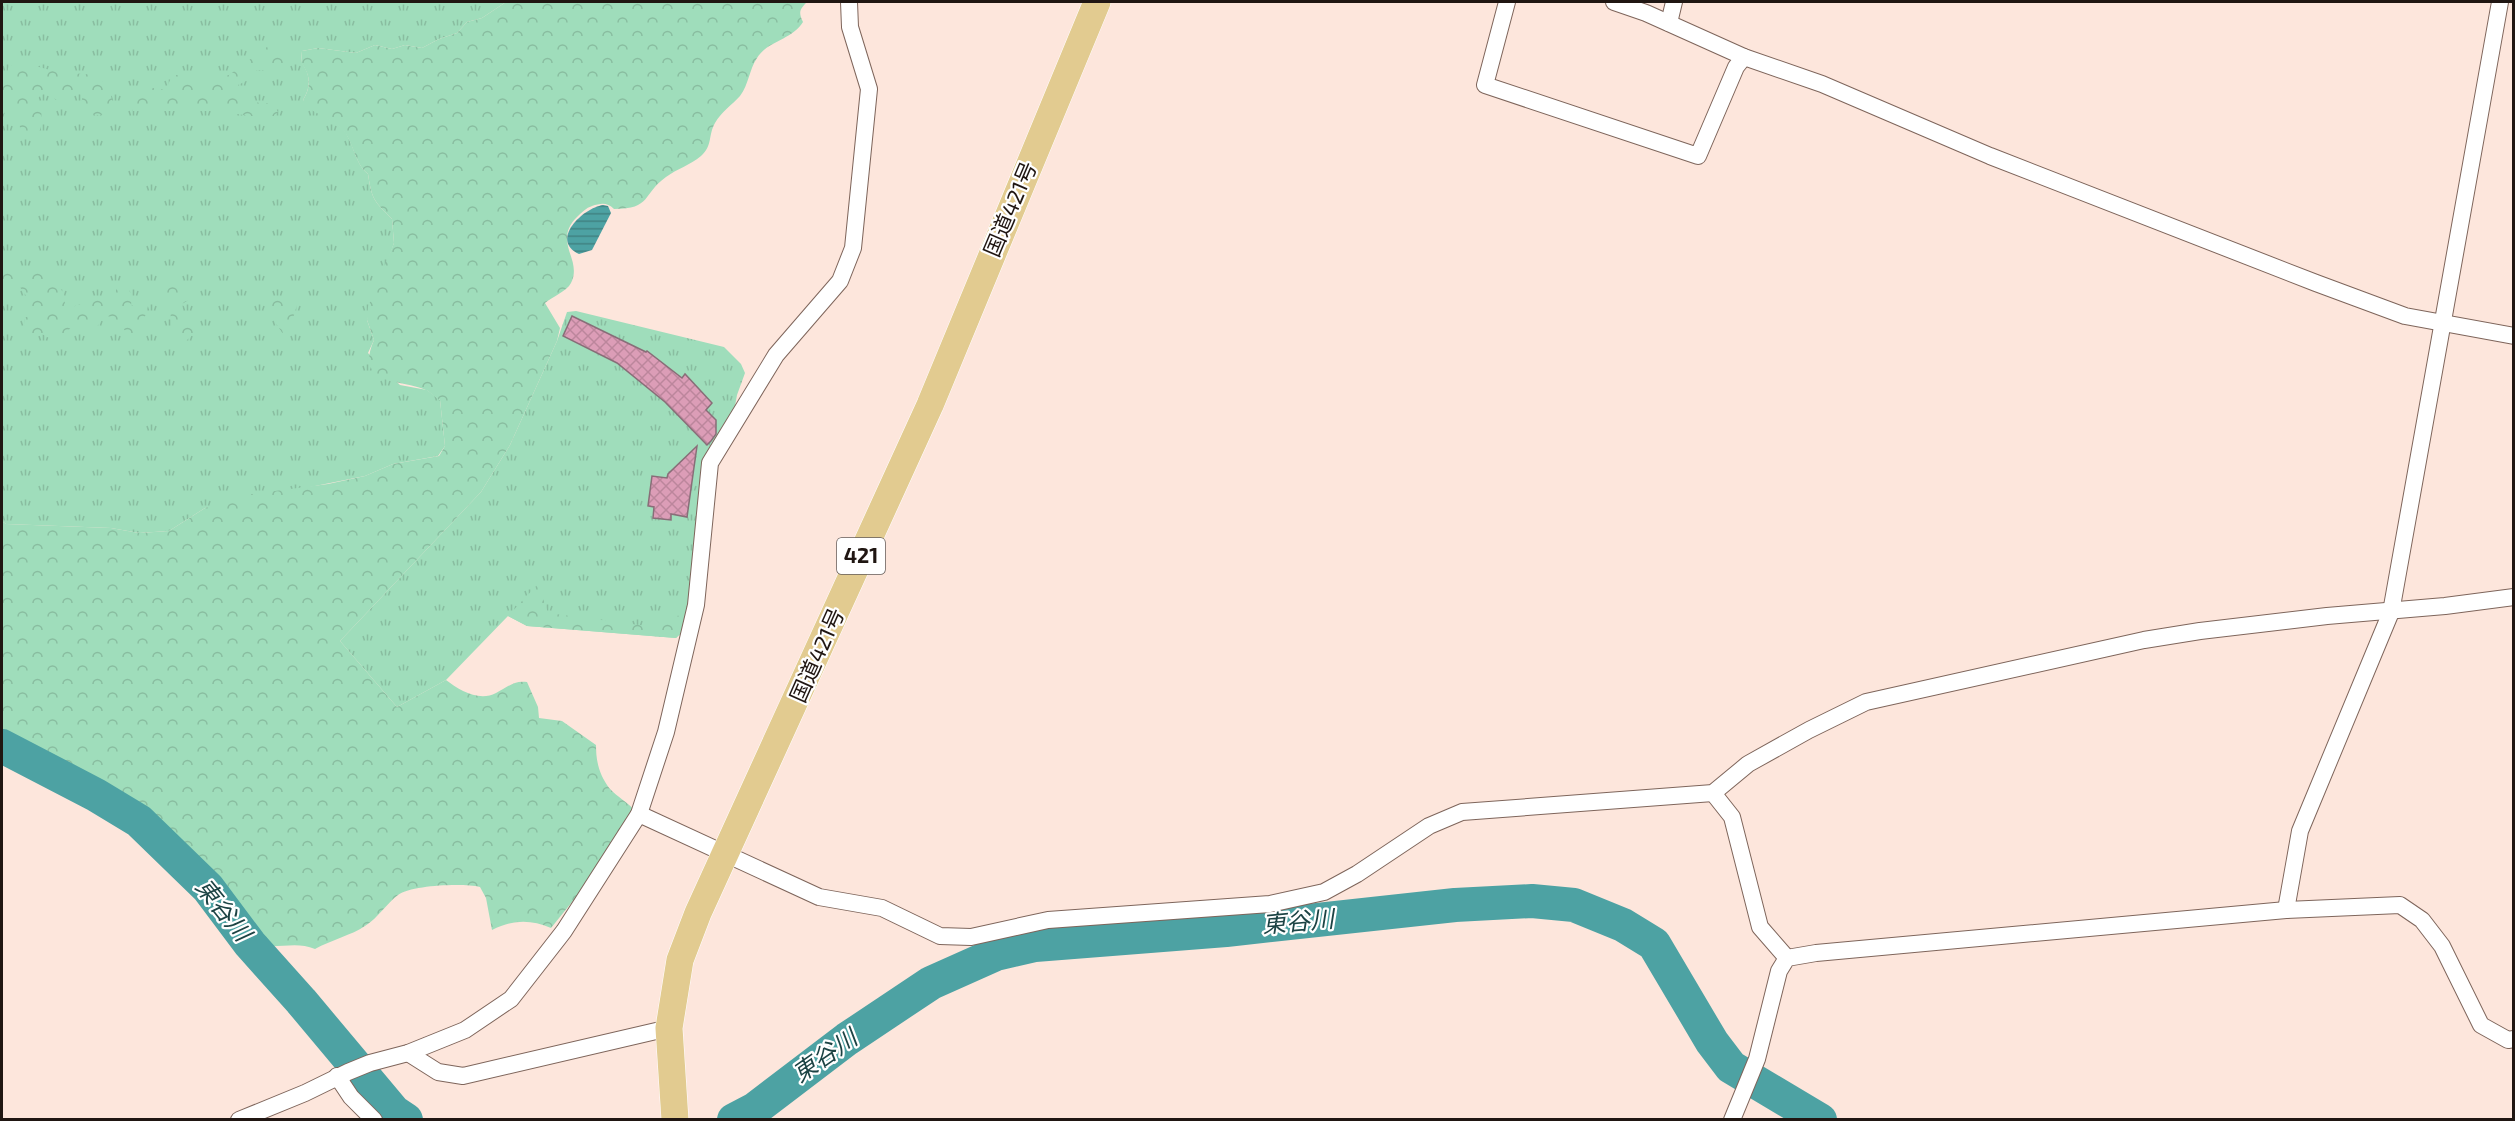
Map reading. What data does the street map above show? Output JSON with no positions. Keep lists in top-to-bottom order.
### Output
{
  "streets": {
    "highway": ["国道421号", "421"]
  },
  "water": ["東谷川"]
}
